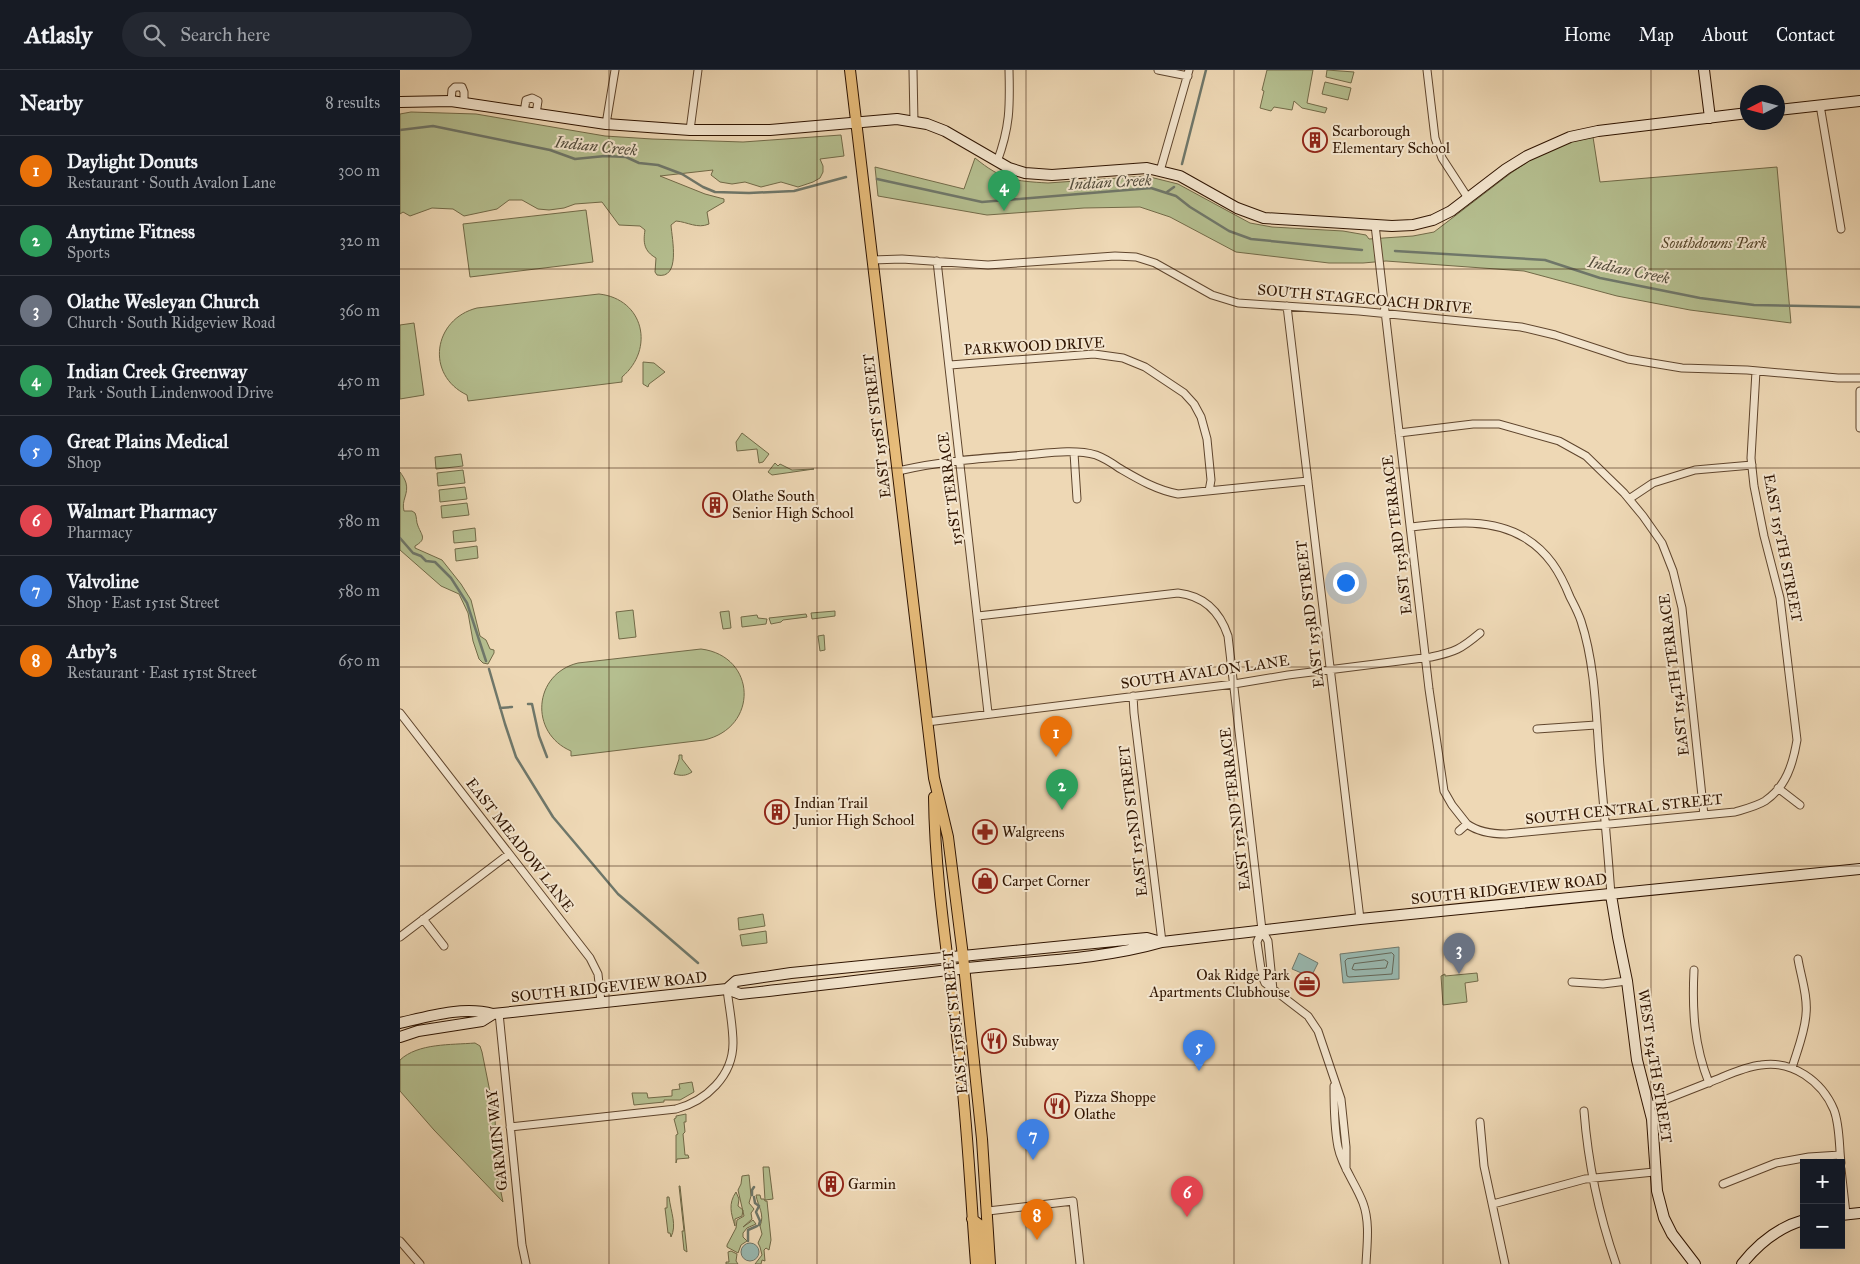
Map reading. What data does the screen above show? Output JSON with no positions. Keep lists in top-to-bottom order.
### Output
{
  "streets": {
    "main road": ["EAST 151ST STREET"],
    "street": [
      "SOUTH STAGECOACH DRIVE",
      "PARKWOOD DRIVE",
      "151ST TERRACE",
      "EAST 153RD TERRACE",
      "EAST 155TH STREET",
      "EAST 153RD STREET",
      "SOUTH AVALON LANE",
      "EAST 154TH TERRACE",
      "EAST 152ND TERRACE",
      "SOUTH CENTRAL STREET",
      "EAST 152ND STREET",
      "EAST MEADOW LANE",
      "SOUTH RIDGEVIEW ROAD",
      "WEST 154TH STREET",
      "GARMIN WAY"
    ]
  },
  "crossings": [
    ["SOUTH STAGECOACH DRIVE", "EAST 151ST STREET"],
    ["SOUTH STAGECOACH DRIVE", "151ST TERRACE"],
    ["SOUTH STAGECOACH DRIVE", "EAST 153RD TERRACE"],
    ["SOUTH STAGECOACH DRIVE", "EAST 155TH STREET"],
    ["SOUTH STAGECOACH DRIVE", "EAST 153RD STREET"],
    ["PARKWOOD DRIVE", "151ST TERRACE"],
    ["EAST 151ST STREET", "SOUTH AVALON LANE"],
    ["EAST 151ST STREET", "SOUTH RIDGEVIEW ROAD"],
    ["151ST TERRACE", "SOUTH AVALON LANE"],
    ["151ST TERRACE", "EAST 152ND TERRACE"],
    ["EAST 153RD TERRACE", "SOUTH AVALON LANE"],
    ["EAST 153RD TERRACE", "EAST 154TH TERRACE"],
    ["EAST 153RD TERRACE", "SOUTH CENTRAL STREET"],
    ["EAST 155TH STREET", "SOUTH CENTRAL STREET"],
    ["EAST 153RD STREET", "SOUTH AVALON LANE"],
    ["EAST 153RD STREET", "SOUTH RIDGEVIEW ROAD"],
    ["SOUTH AVALON LANE", "EAST 152ND TERRACE"],
    ["SOUTH AVALON LANE", "EAST 152ND STREET"],
    ["EAST 154TH TERRACE", "SOUTH CENTRAL STREET"],
    ["EAST 152ND TERRACE", "SOUTH RIDGEVIEW ROAD"],
    ["EAST 152ND STREET", "SOUTH RIDGEVIEW ROAD"],
    ["EAST MEADOW LANE", "SOUTH RIDGEVIEW ROAD"],
    ["SOUTH RIDGEVIEW ROAD", "WEST 154TH STREET"],
    ["SOUTH RIDGEVIEW ROAD", "GARMIN WAY"]
  ],
  "water": ["Indian Creek"],
  "parks": ["Southdowns Park"],
  "places": {
    "building": [
      "Scarborough Elementary School",
      "Olathe South Senior High School",
      "Indian Trail Junior High School",
      "Garmin"
    ],
    "pharmacy": ["Walgreens"],
    "shop": ["Carpet Corner"],
    "office": ["Oak Ridge Park Apartments Clubhouse"],
    "restaurant": ["Subway", "Pizza Shoppe Olathe"]
  },
  "north": "left",
  "page": {
    "header": "Atlasly",
    "search": "Search here",
    "nav": [
      "Home",
      "Map",
      "About",
      "Contact"
    ],
    "heading": ["Nearby", "8 results"],
    "list": [
      {
        "mark": "1",
        "name": "Daylight Donuts",
        "note": "Restaurant · South Avalon Lane",
        "value": "300 m"
      },
      {
        "mark": "2",
        "name": "Anytime Fitness",
        "note": "Sports",
        "value": "320 m"
      },
      {
        "mark": "3",
        "name": "Olathe Wesleyan Church",
        "note": "Church · South Ridgeview Road",
        "value": "360 m"
      },
      {
        "mark": "4",
        "name": "Indian Creek Greenway",
        "note": "Park · South Lindenwood Drive",
        "value": "450 m"
      },
      {
        "mark": "5",
        "name": "Great Plains Medical",
        "note": "Shop",
        "value": "450 m"
      },
      {
        "mark": "6",
        "name": "Walmart Pharmacy",
        "note": "Pharmacy",
        "value": "580 m"
      },
      {
        "mark": "7",
        "name": "Valvoline",
        "note": "Shop · East 151st Street",
        "value": "580 m"
      },
      {
        "mark": "8",
        "name": "Arby's",
        "note": "Restaurant · East 151st Street",
        "value": "650 m"
      }
    ],
    "pins": [
      "4",
      "1",
      "2",
      "3",
      "5",
      "7",
      "6",
      "8"
    ],
    "map_buttons": ["+", "−"]
  }
}
